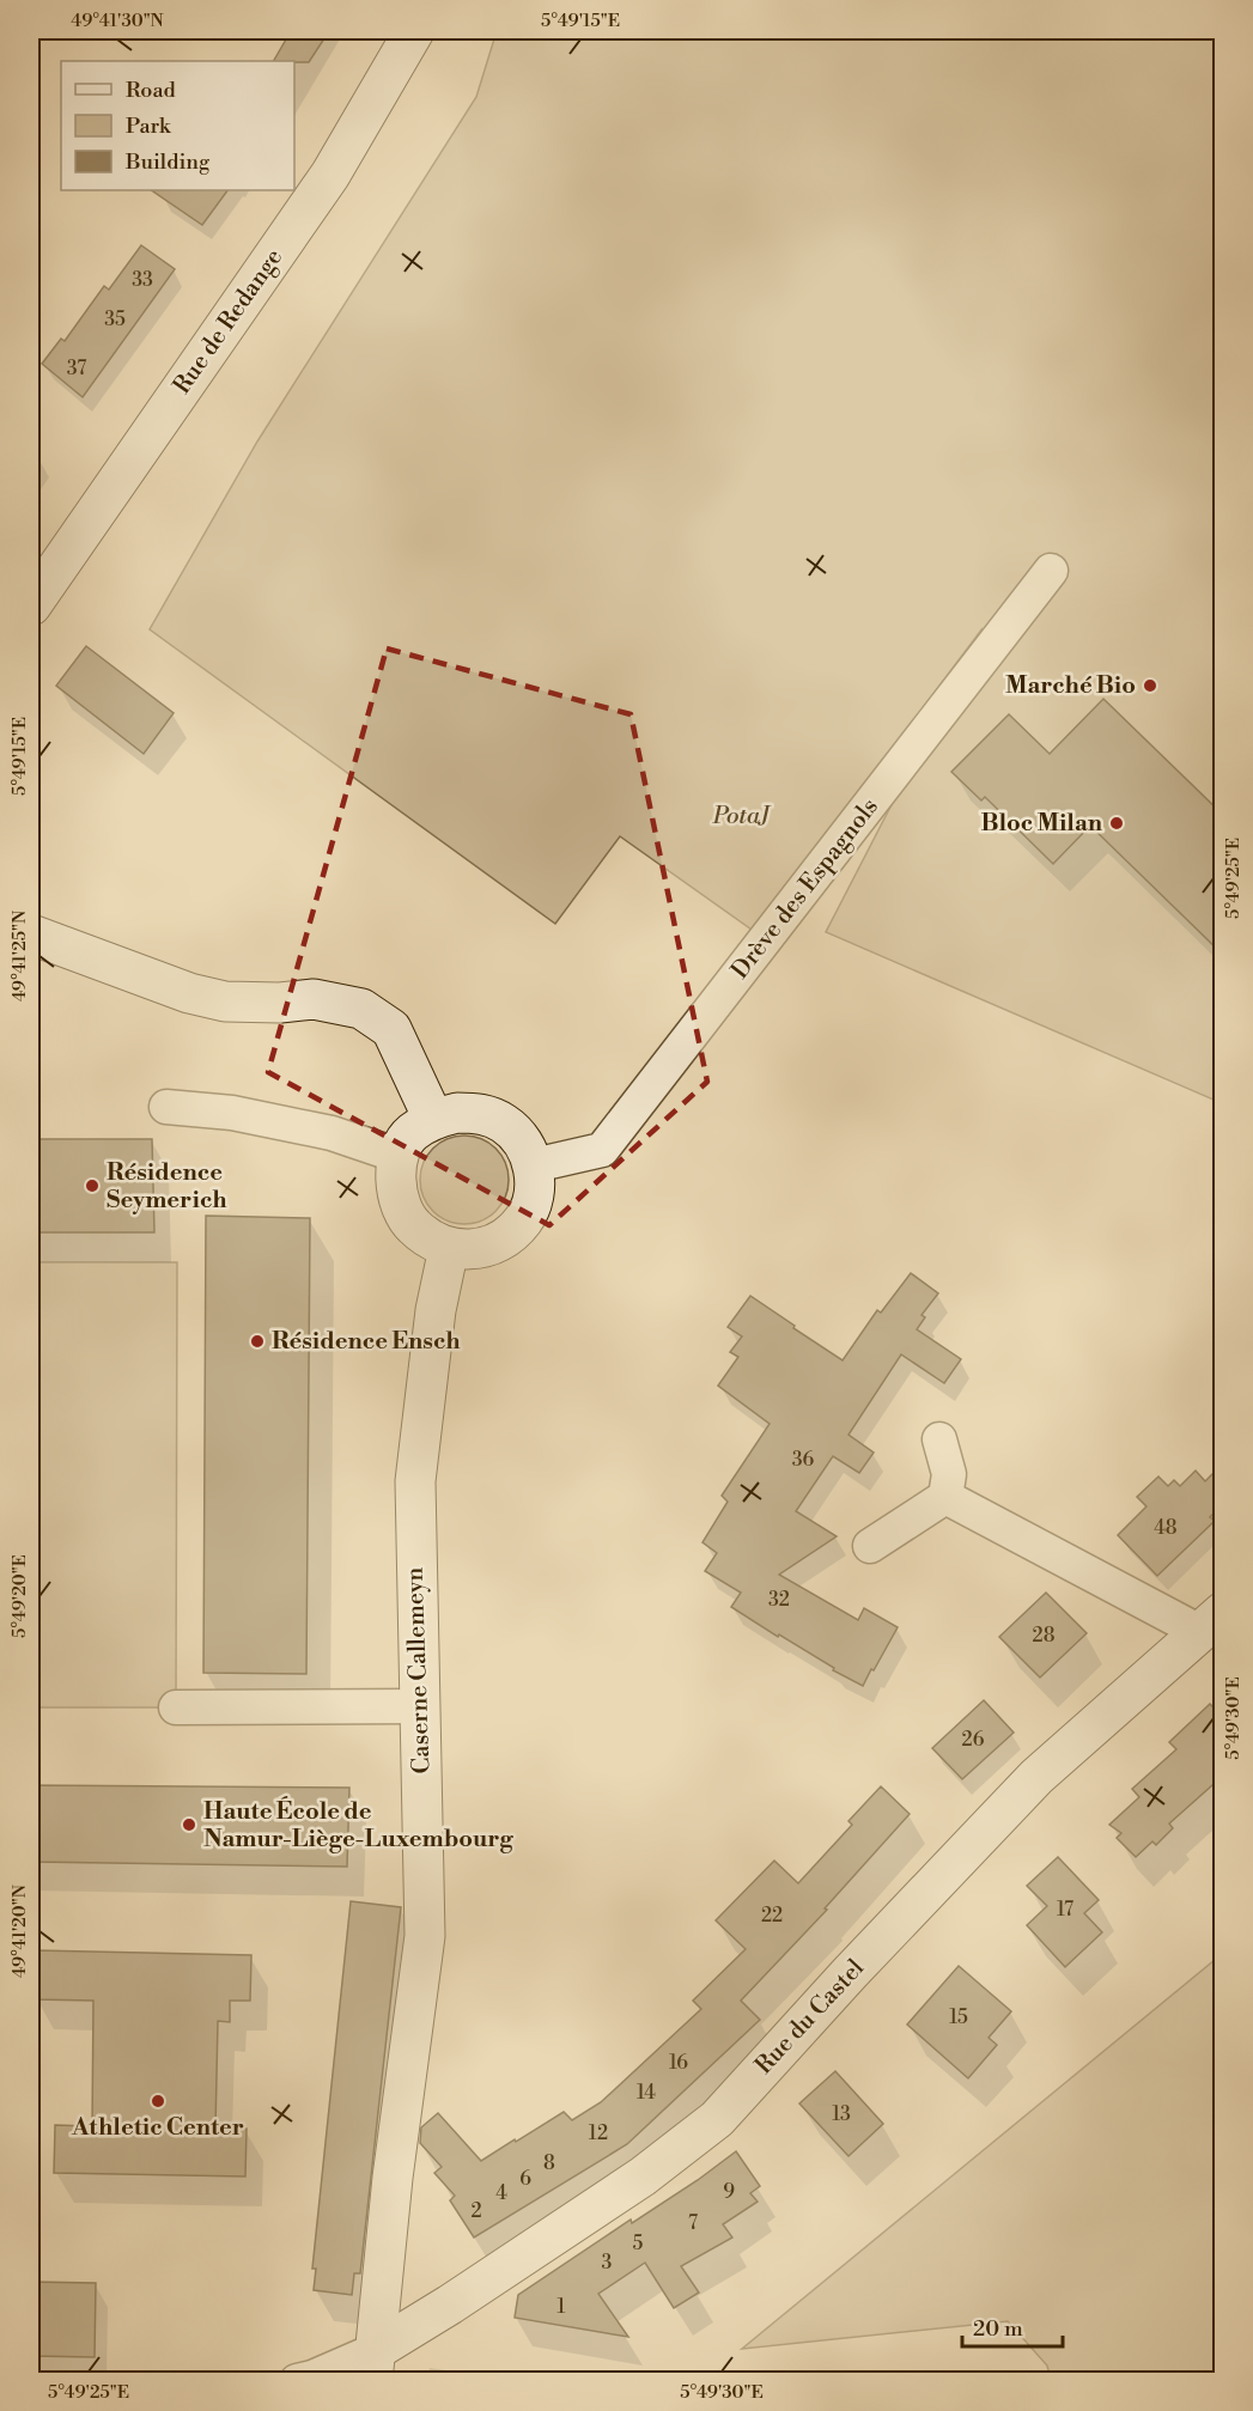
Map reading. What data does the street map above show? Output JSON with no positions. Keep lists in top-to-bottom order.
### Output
{
  "streets": {
    "street": [
      "Rue de Redange",
      "Drève des Espagnols",
      "Caserne Callemeyn",
      "Rue du Castel"
    ]
  },
  "crossings": [
    ["Drève des Espagnols", "Caserne Callemeyn"],
    ["Caserne Callemeyn", "Rue du Castel"]
  ],
  "parks": ["PotaJ"],
  "places": [
    "Marché Bio",
    "Bloc Milan",
    "Résidence Seymerich",
    "Résidence Ensch",
    "Haute École de Namur-Liège-Luxembourg",
    "Athletic Center"
  ],
  "house_numbers": [
    "33",
    "35",
    "37",
    "36",
    "48",
    "32",
    "28",
    "26",
    "17",
    "22",
    "15",
    "16",
    "14",
    "13",
    "12",
    "8",
    "6",
    "9",
    "4",
    "2",
    "7",
    "5",
    "3",
    "1"
  ],
  "legend": ["Road", "Park", "Building"],
  "scale_bar": "20 m",
  "coordinates": [
    "49°41'30\"N",
    "5°49'15\"E",
    "5°49'25\"E",
    "49°41'25\"N",
    "5°49'20\"E",
    "5°49'30\"E",
    "49°41'20\"N"
  ]
}
